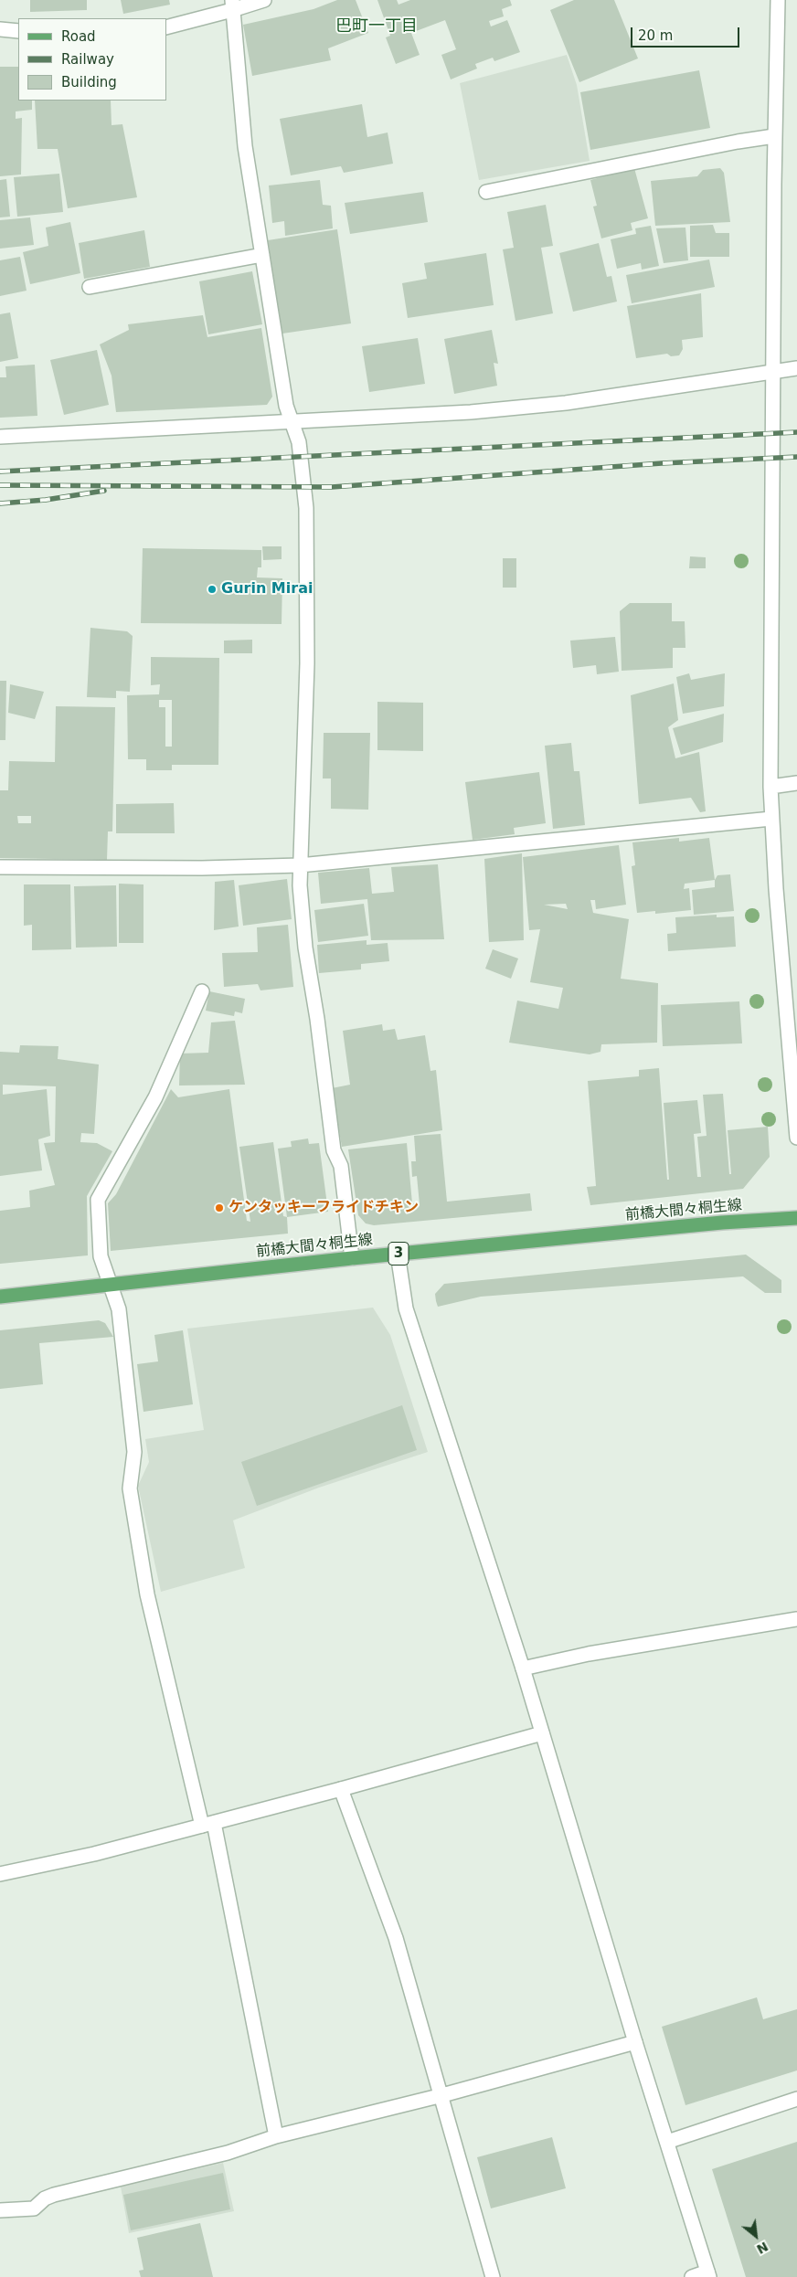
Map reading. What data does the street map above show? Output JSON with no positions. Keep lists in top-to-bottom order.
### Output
{
  "streets": {
    "main road": ["前橋大間々桐生線", "3"]
  },
  "districts": ["巴町一丁目"],
  "places": ["Gurin Mirai", "ケンタッキーフライドチキン"],
  "legend": ["Road", "Railway", "Building"],
  "scale_bar": "20 m",
  "north": "bottom right"
}
